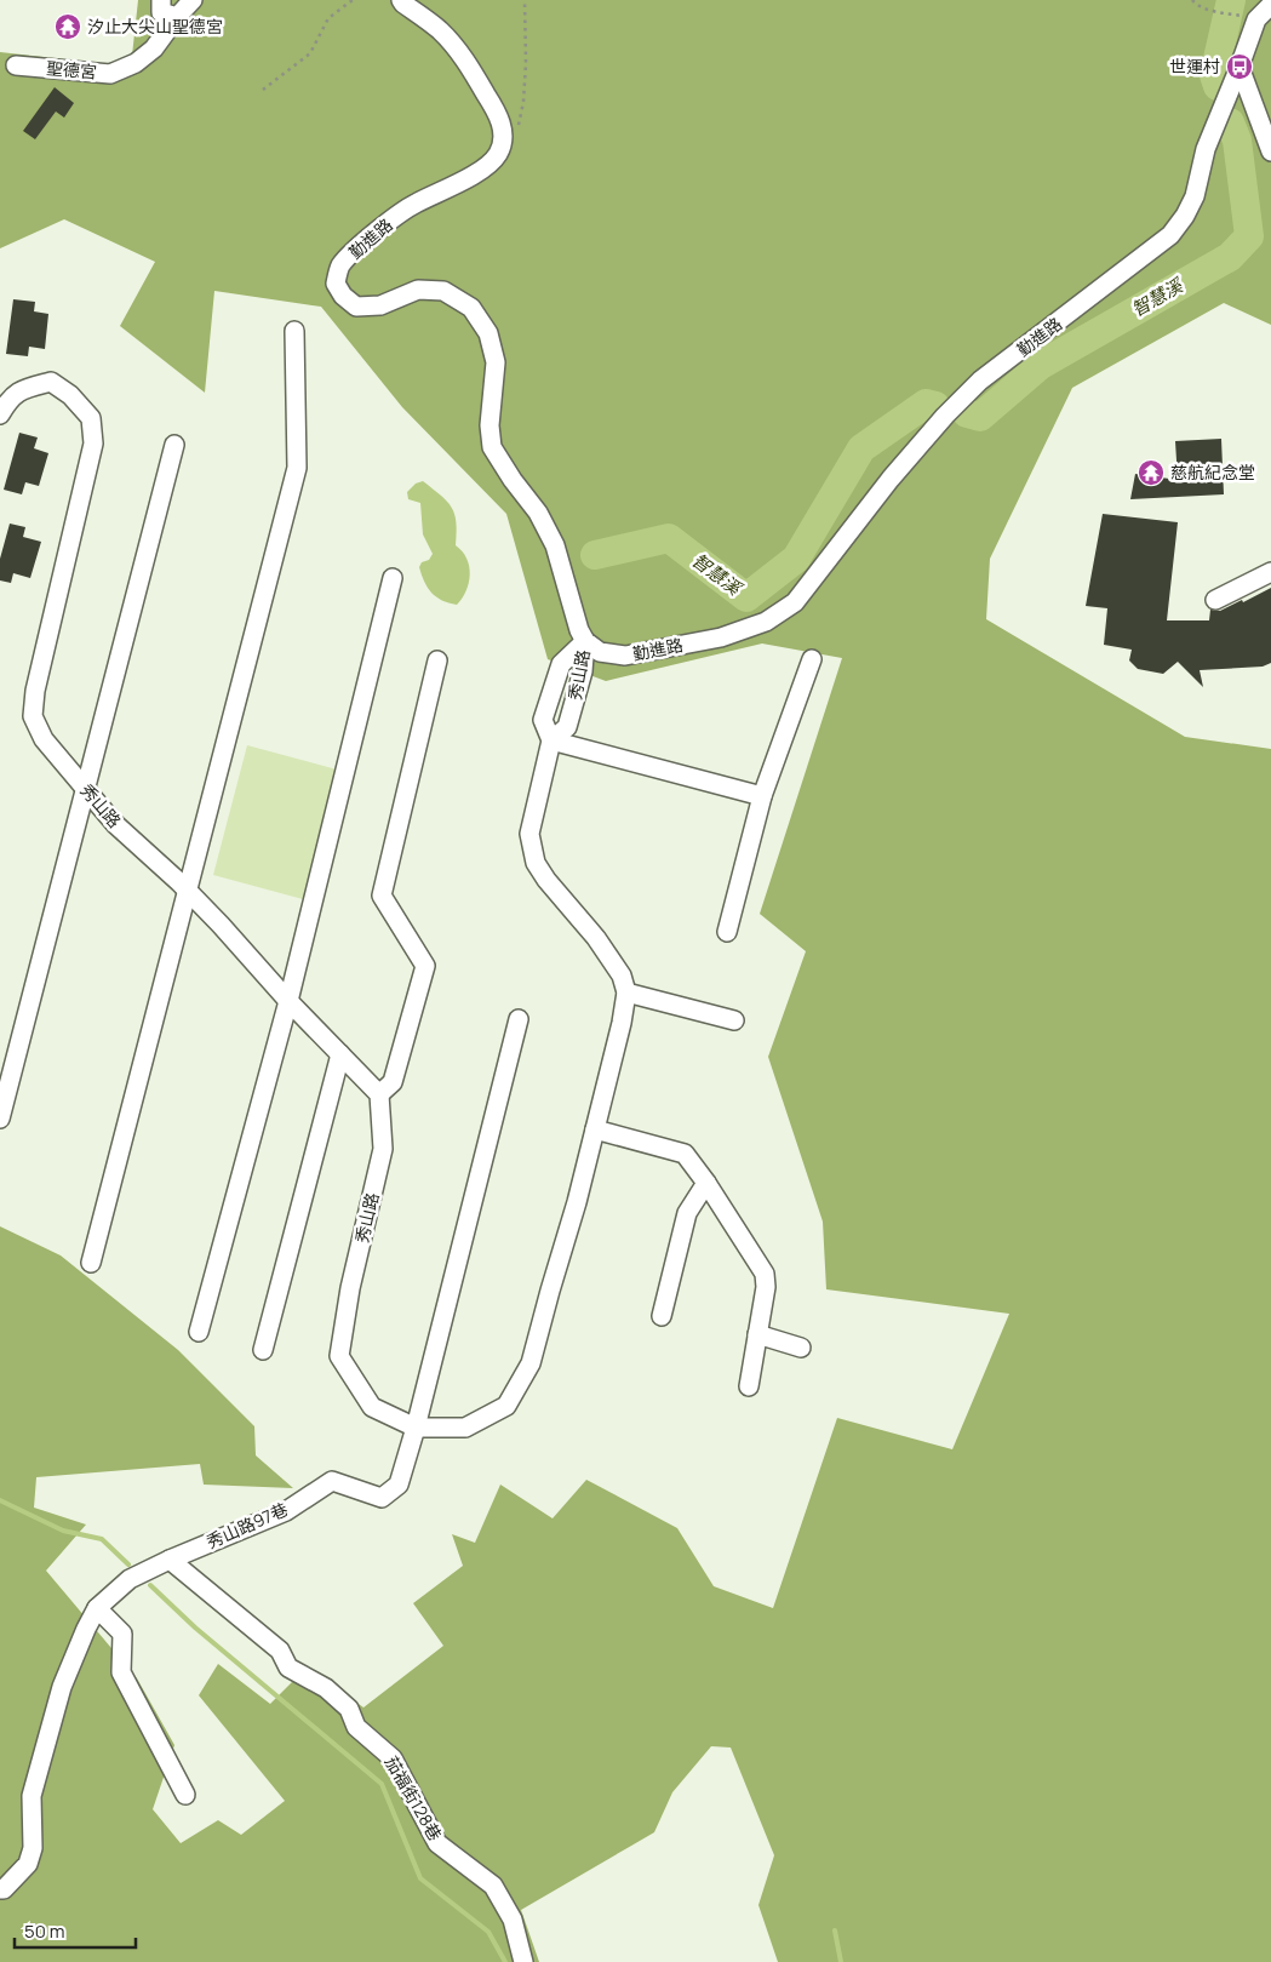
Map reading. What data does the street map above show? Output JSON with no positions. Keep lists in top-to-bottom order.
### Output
{
  "streets": {
    "street": [
      "聖德宮",
      "勤進路",
      "秀山路",
      "秀山路97巷",
      "茄福街128巷"
    ]
  },
  "crossings": [
    ["勤進路", "秀山路"],
    ["秀山路", "秀山路97巷"],
    ["秀山路97巷", "茄福街128巷"]
  ],
  "water": ["智慧溪"],
  "places": {
    "temple": ["汐止大尖山聖德宮", "慈航紀念堂"],
    "bus stop": ["世運村"]
  },
  "scale_bar": "50 m"
}
